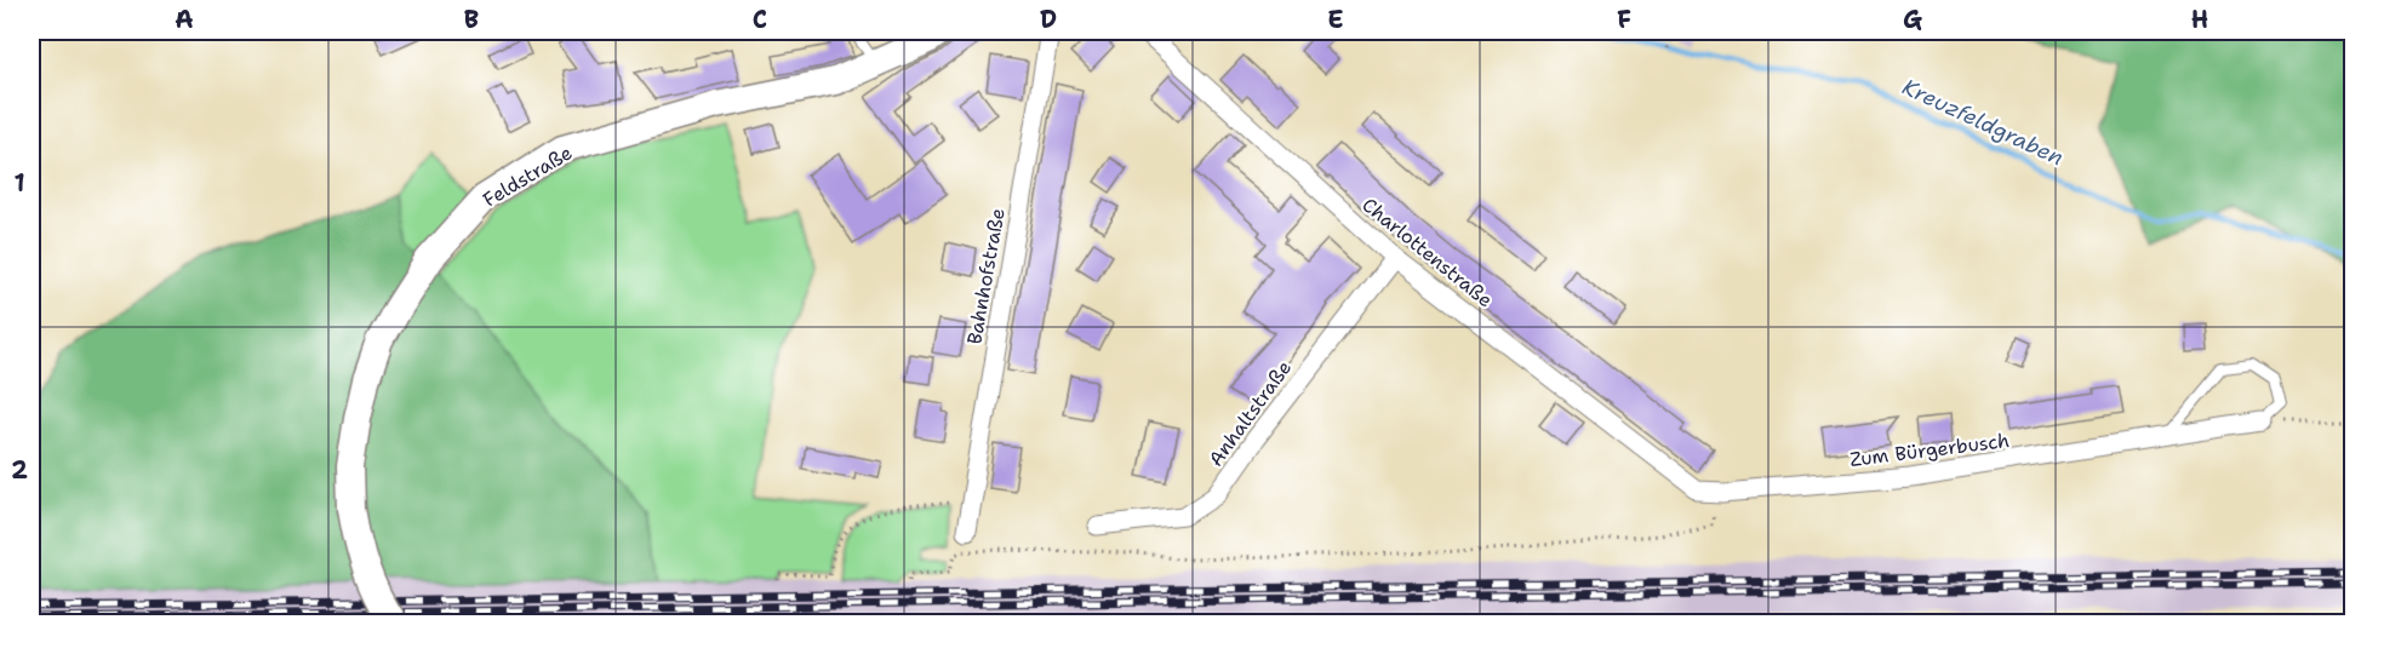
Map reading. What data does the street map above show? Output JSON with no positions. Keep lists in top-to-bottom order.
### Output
{
  "streets": {
    "street": [
      "Feldstraße",
      "Charlottenstraße",
      "Bahnhofstraße",
      "Anhaltstraße",
      "Zum Bürgerbusch"
    ]
  },
  "crossings": [
    ["Charlottenstraße", "Anhaltstraße"],
    ["Charlottenstraße", "Zum Bürgerbusch"]
  ],
  "water": ["Kreuzfeldgraben"],
  "grid": {
    "columns": [
      "A",
      "B",
      "C",
      "D",
      "E",
      "F",
      "G",
      "H"
    ],
    "rows": ["1", "2"]
  }
}
